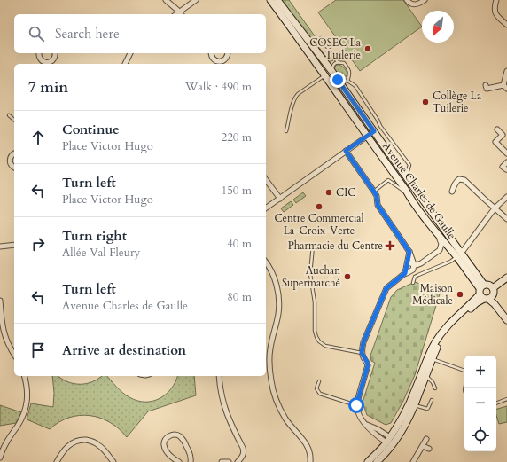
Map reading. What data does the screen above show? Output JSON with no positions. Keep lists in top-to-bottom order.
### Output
{
  "streets": {
    "main road": ["Avenue Charles de Gaulle"]
  },
  "places": {
    "other": [
      "COSEC La Tuilerie",
      "Collège La Tuilerie",
      "CIC",
      "Centre Commercial La-Croix-Verte",
      "Auchan Supermarché",
      "Maison Médicale"
    ],
    "health": ["Pharmacie du Centre"]
  },
  "north": "bottom left",
  "page": {
    "search": "Search here",
    "heading": ["7 min", "Walk · 490 m"],
    "list": [
      ["Continue", "Place Victor Hugo", "220 m"],
      ["Turn left", "Place Victor Hugo", "150 m"],
      ["Turn right", "Allée Val Fleury", "40 m"],
      ["Turn left", "Avenue Charles de Gaulle", "80 m"],
      "Arrive at destination"
    ],
    "map_buttons": ["+", "−"]
  }
}
